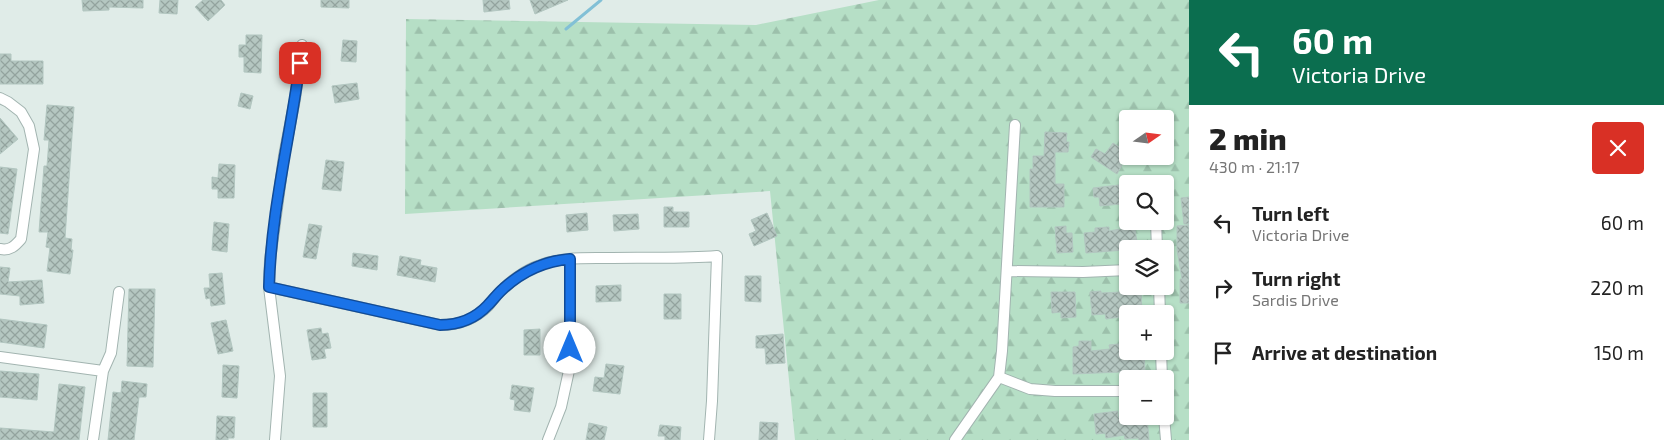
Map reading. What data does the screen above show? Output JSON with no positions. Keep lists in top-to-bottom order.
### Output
{
  "north": "right",
  "page": {
    "turn": ["60 m", "Victoria Drive"],
    "heading": ["2 min", "430 m · 21:17"],
    "map_buttons": ["+", "−"],
    "list": [
      {
        "name": "Turn left",
        "note": "Victoria Drive",
        "value": "60 m"
      },
      {
        "name": "Turn right",
        "note": "Sardis Drive",
        "value": "220 m"
      },
      {
        "name": "Arrive at destination",
        "value": "150 m"
      }
    ]
  }
}
